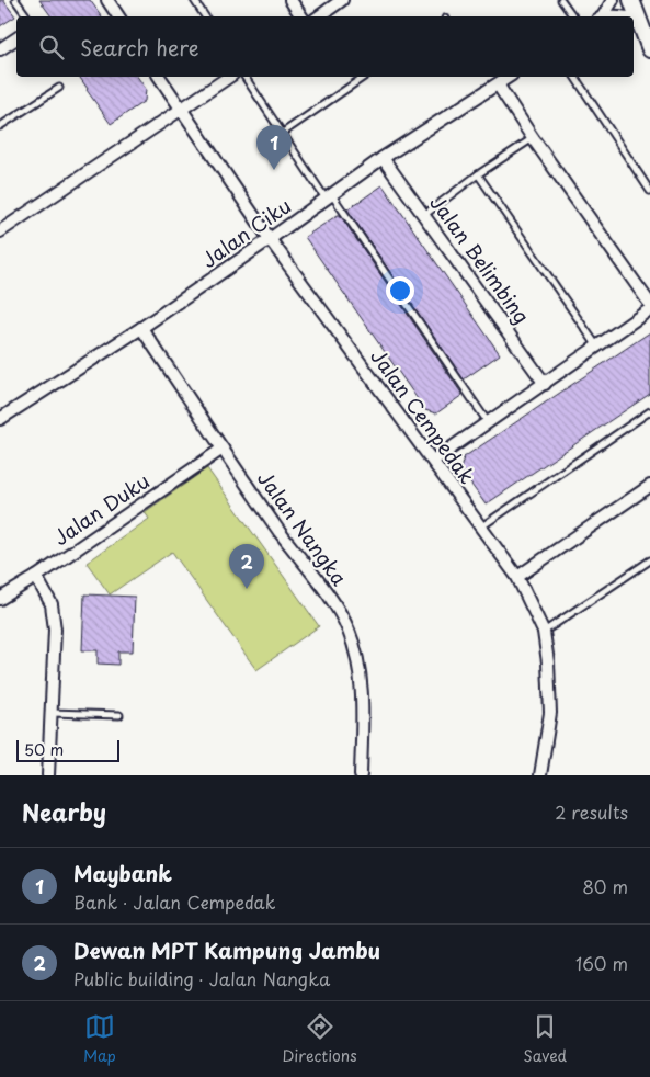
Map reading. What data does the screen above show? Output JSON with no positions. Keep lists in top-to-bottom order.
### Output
{
  "streets": {
    "street": [
      "Jalan Ciku",
      "Jalan Belimbing",
      "Jalan Cempedak",
      "Jalan Duku",
      "Jalan Nangka"
    ]
  },
  "crossings": [
    ["Jalan Ciku", "Jalan Belimbing"],
    ["Jalan Ciku", "Jalan Cempedak"],
    ["Jalan Ciku", "Jalan Nangka"],
    ["Jalan Duku", "Jalan Nangka"]
  ],
  "scale_bar": "50 m",
  "page": {
    "search": "Search here",
    "pins": ["1", "2"],
    "scale": "50 m",
    "heading": ["Nearby", "2 results"],
    "list": [
      {
        "mark": "1",
        "name": "Maybank",
        "note": "Bank · Jalan Cempedak",
        "value": "80 m"
      },
      {
        "mark": "2",
        "name": "Dewan MPT Kampung Jambu",
        "note": "Public building · Jalan Nangka",
        "value": "160 m"
      }
    ],
    "nav": ["Map", "Directions", "Saved"]
  }
}
